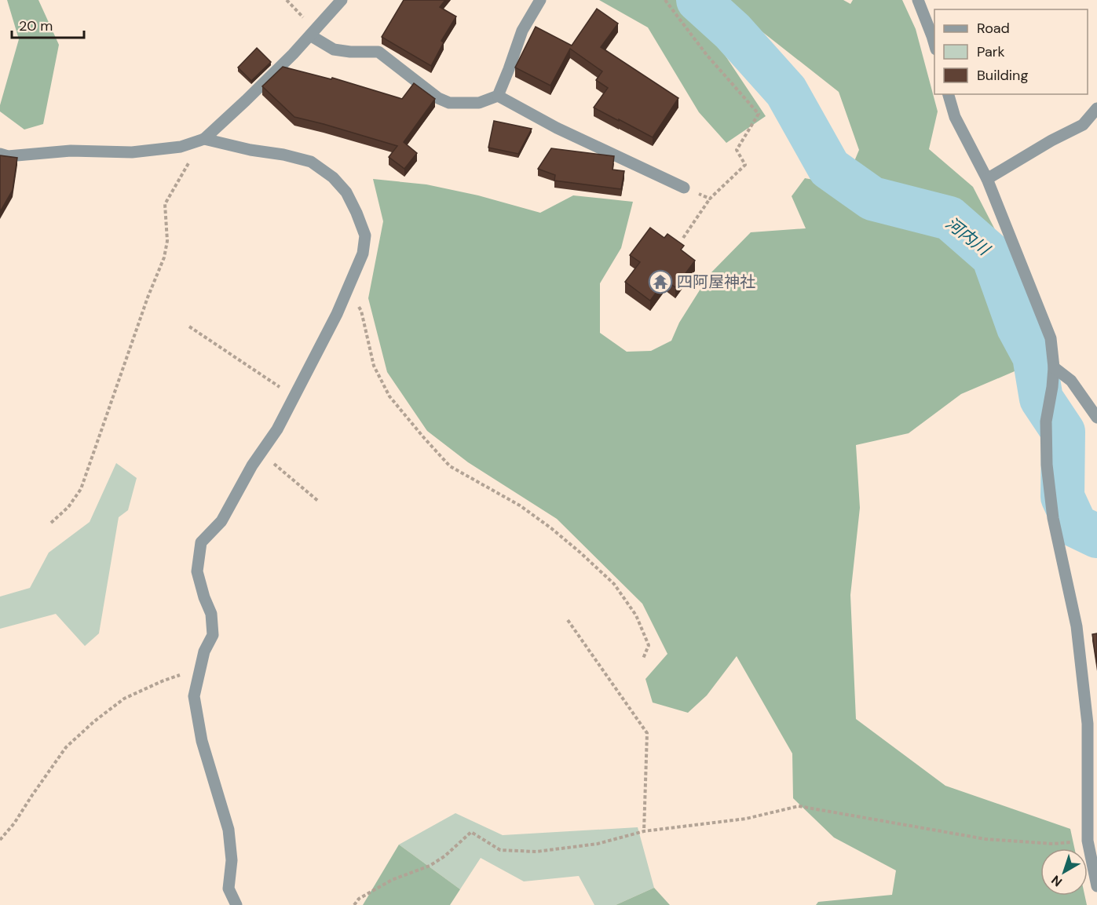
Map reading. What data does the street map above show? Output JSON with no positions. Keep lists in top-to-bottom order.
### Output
{
  "water": ["河内川"],
  "places": {
    "temple": ["四阿屋神社"]
  },
  "legend": ["Road", "Park", "Building"],
  "scale_bar": "20 m",
  "north": "bottom left"
}
